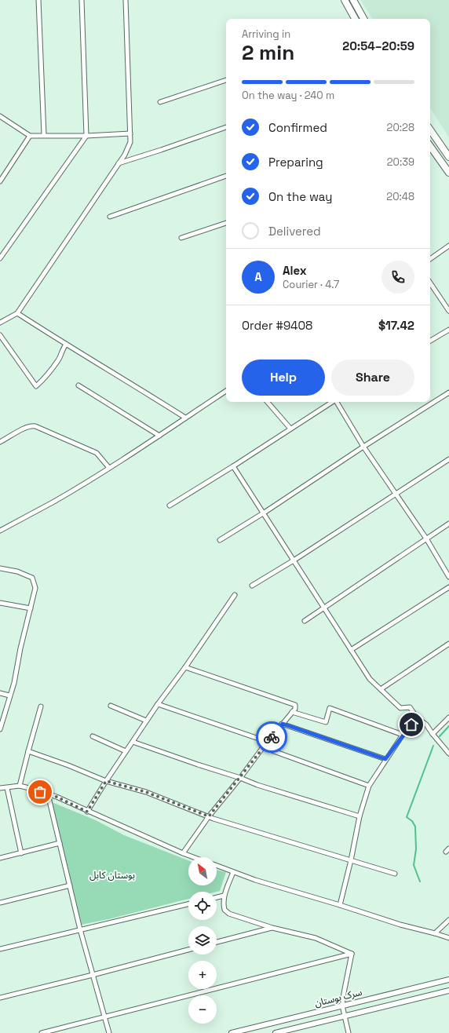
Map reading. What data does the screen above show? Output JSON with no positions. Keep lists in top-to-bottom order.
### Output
{
  "streets": {
    "street": ["سرک بوستان"]
  },
  "parks": ["بوستان کابل"],
  "north": "top left",
  "page": {
    "heading": ["2 min", "Arriving in", "20:54–20:59"],
    "panel": [
      "Alex",
      "Courier · 4.7",
      "Order #9408",
      "$17.42"
    ],
    "bar": "On the way · 240 m",
    "list": [
      ["Confirmed", "20:28"],
      ["Preparing", "20:39"],
      ["On the way", "20:48"],
      "Delivered"
    ],
    "round": "A",
    "buttons": ["Help", "Share"],
    "map_buttons": ["+", "−"]
  }
}
